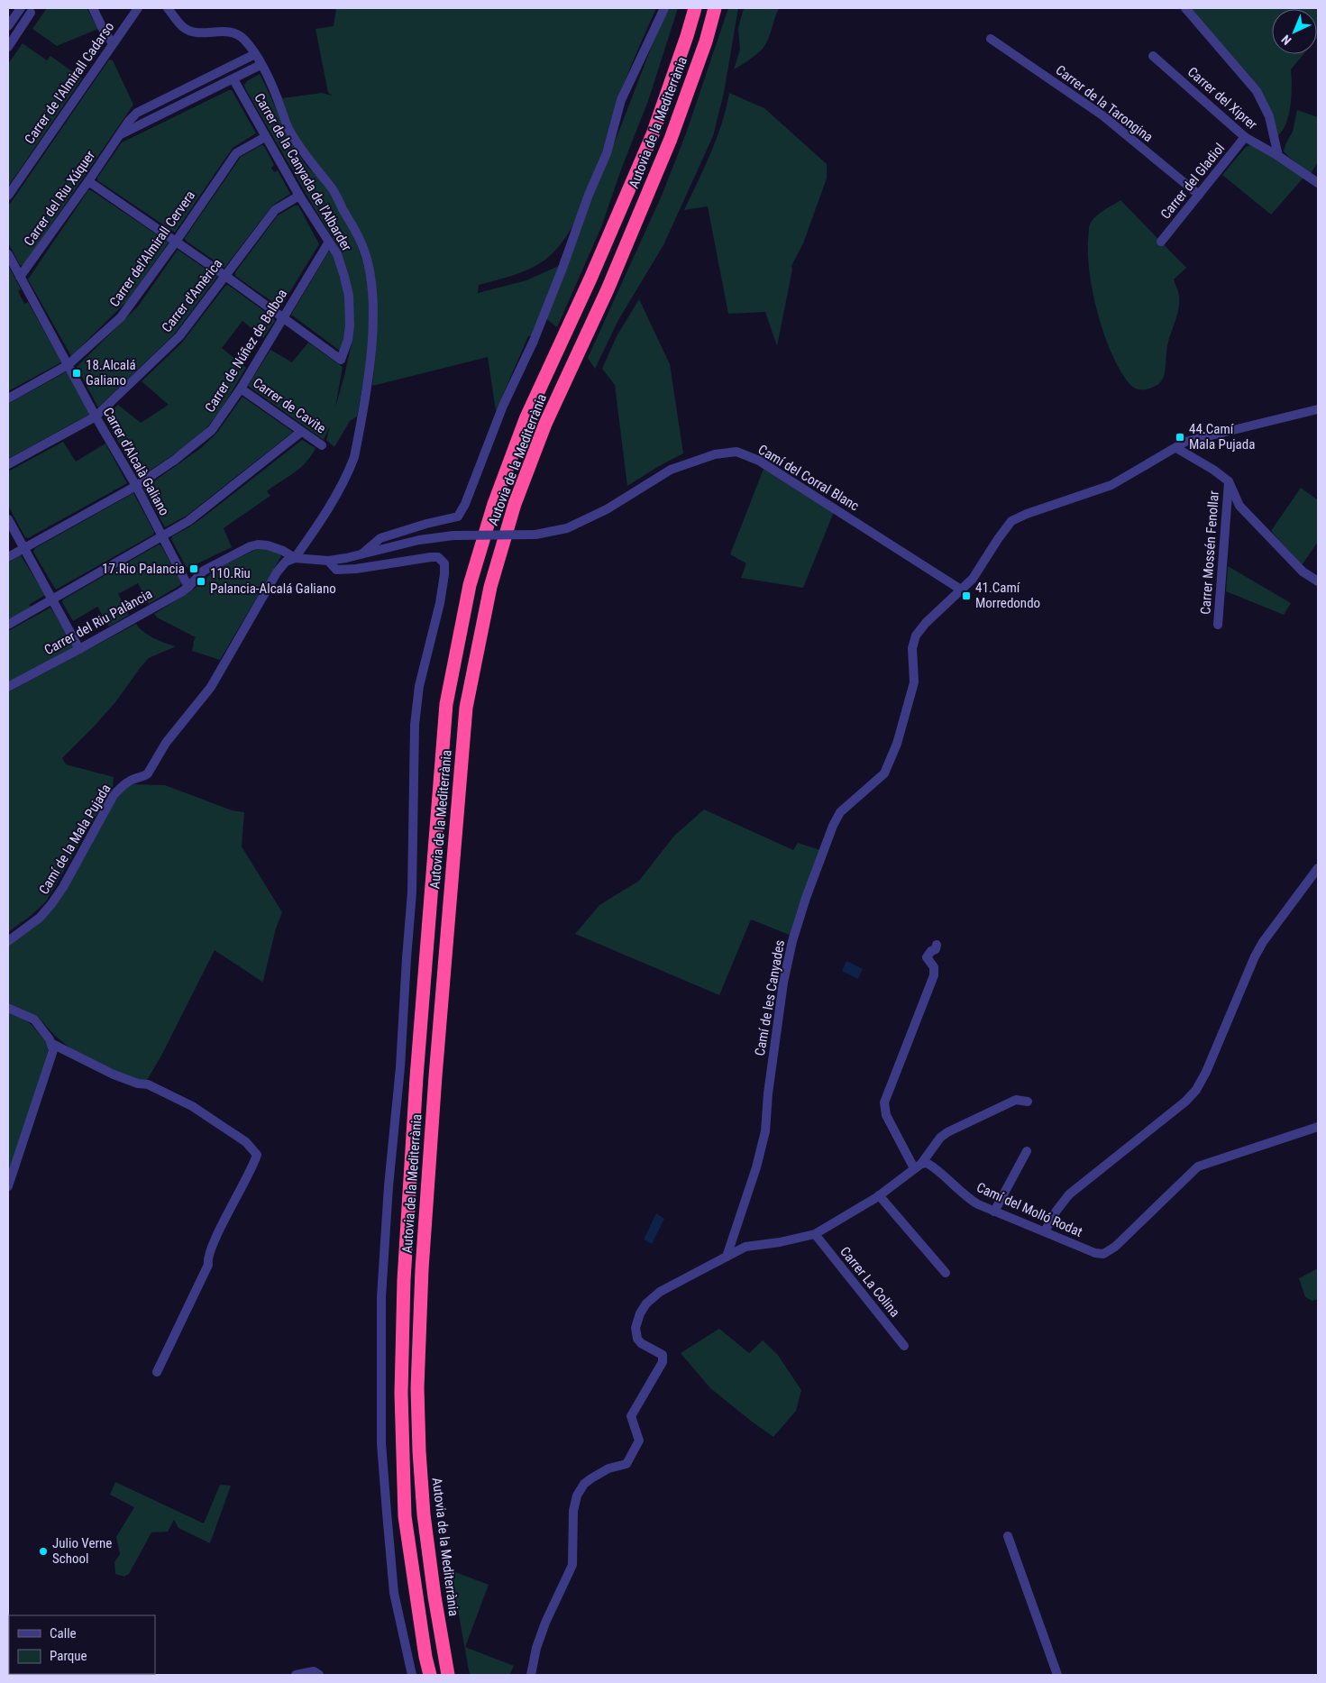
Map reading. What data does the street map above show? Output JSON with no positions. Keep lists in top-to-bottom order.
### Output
{
  "streets": {
    "highway": ["Autovia de la Mediterrània"],
    "street": [
      "Carrer de l'Almirall Cadarso",
      "Carrer del Xiprer",
      "Carrer de la Tarongina",
      "Carrer de la Canyada de l'Albarder",
      "Carrer del Gladiol",
      "Carrer del Riu Xúquer",
      "Carrer del'Almirall Cervera",
      "Carrer d'Amèrica",
      "Carrer de Núñez de Balboa",
      "Carrer de Cavite",
      "Carrer d'Alcalà Galiano",
      "Camí del Corral Blanc",
      "Carrer Mossén Fenollar",
      "Carrer del Riu Palància",
      "Camí de la Mala Pujada",
      "Camí de les Canyades",
      "Camí del Molló Rodat",
      "Carrer La Colina"
    ]
  },
  "crossings": [
    ["Carrer del Xiprer", "Carrer del Gladiol"],
    ["Carrer de la Tarongina", "Carrer del Gladiol"],
    ["Carrer de la Canyada de l'Albarder", "Carrer del Riu Xúquer"],
    ["Carrer de la Canyada de l'Albarder", "Carrer del'Almirall Cervera"],
    ["Carrer de la Canyada de l'Albarder", "Carrer d'Amèrica"],
    ["Carrer de la Canyada de l'Albarder", "Carrer de Núñez de Balboa"],
    ["Carrer del Riu Xúquer", "Carrer d'Alcalà Galiano"],
    ["Carrer del Riu Xúquer", "Camí de la Mala Pujada"],
    ["Carrer del'Almirall Cervera", "Carrer d'Alcalà Galiano"],
    ["Carrer d'Amèrica", "Carrer d'Alcalà Galiano"],
    ["Carrer de Núñez de Balboa", "Carrer de Cavite"],
    ["Carrer de Núñez de Balboa", "Carrer d'Alcalà Galiano"],
    ["Carrer d'Alcalà Galiano", "Carrer del Riu Palància"],
    ["Camí del Corral Blanc", "Camí de les Canyades"],
    ["Carrer del Riu Palància", "Camí de la Mala Pujada"]
  ],
  "places": {
    "transit": [
      "18.Alcalá Galiano",
      "44.Camí Mala Pujada",
      "17.Rio Palancia",
      "110.Riu Palancia-Alcalá Galiano",
      "41.Camí Morredondo"
    ],
    "other": ["Julio Verne School"]
  },
  "legend": ["Calle", "Parque"],
  "north": "bottom left"
}
